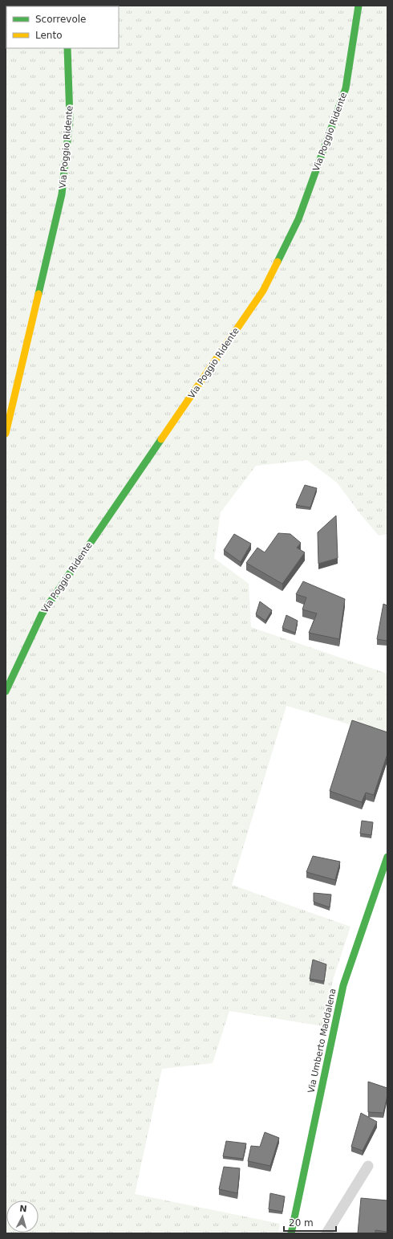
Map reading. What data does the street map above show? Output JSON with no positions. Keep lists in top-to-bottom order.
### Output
{
  "streets": {
    "street": ["Via Poggio Ridente", "Via Umberto Maddalena"]
  },
  "legend": ["Scorrevole", "Lento"],
  "scale_bar": "20 m",
  "north": "top"
}
